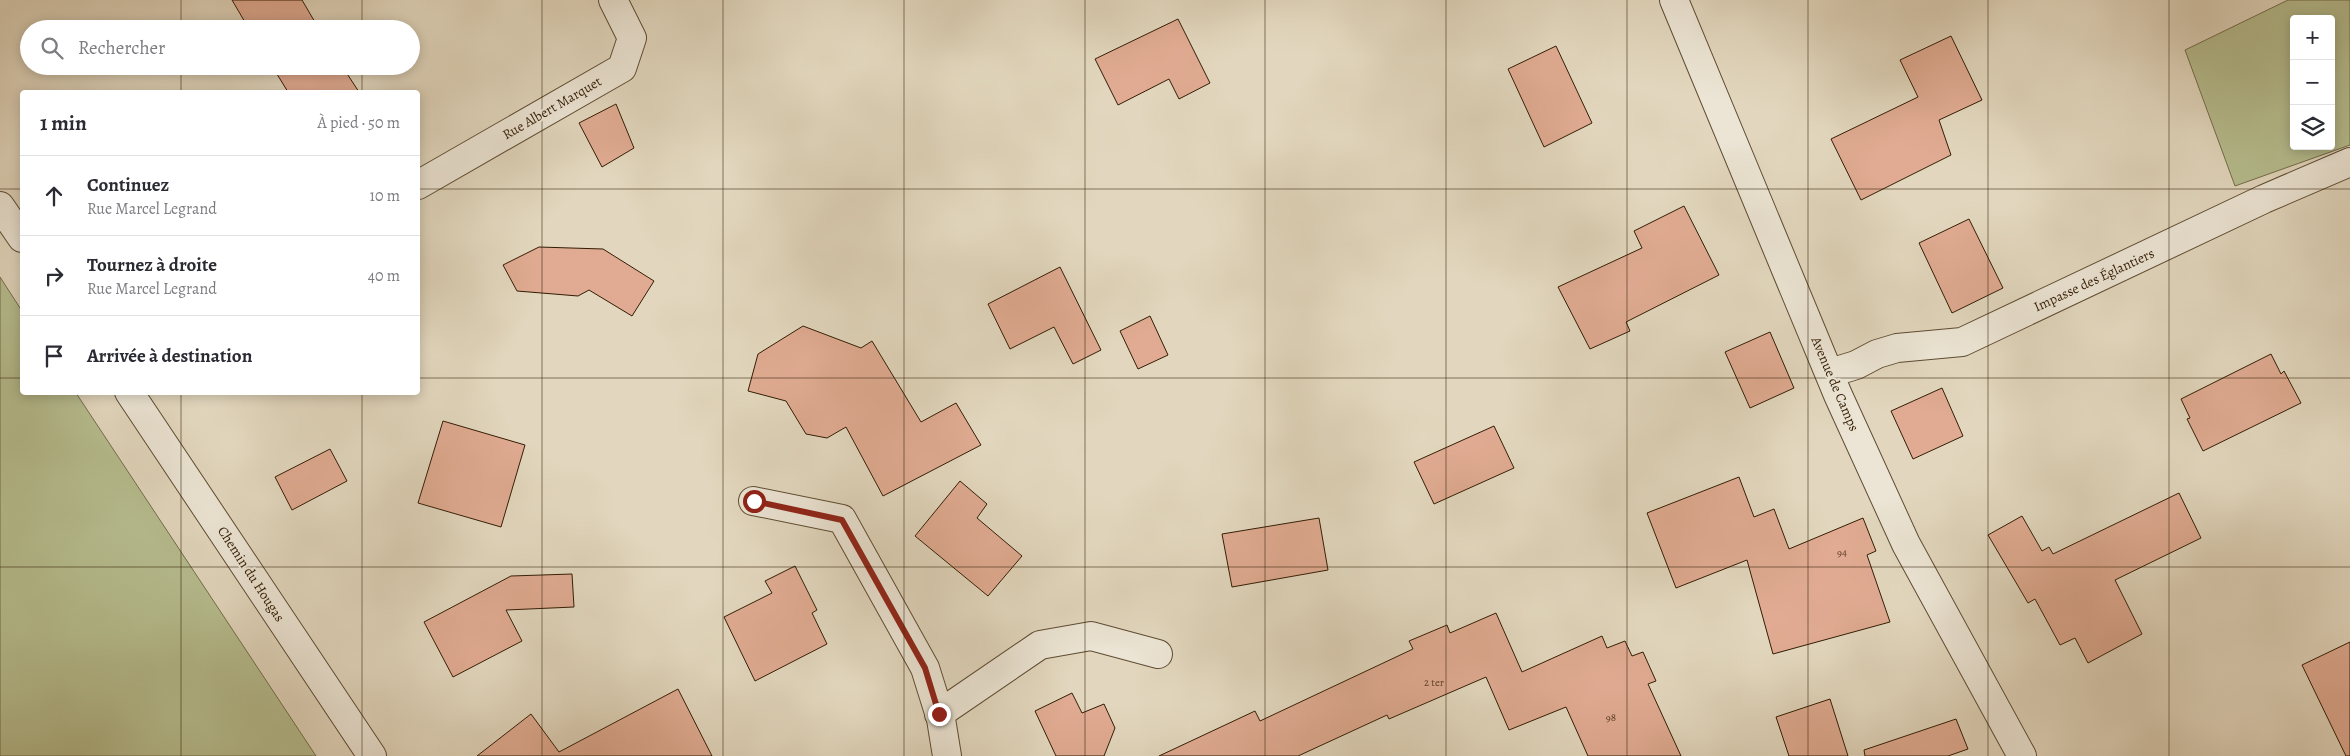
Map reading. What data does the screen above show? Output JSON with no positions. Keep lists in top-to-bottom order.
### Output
{
  "streets": {
    "street": [
      "Rue Albert Marquet",
      "Impasse des Églantiers",
      "Avenue de Camps",
      "Chemin du Hougas"
    ]
  },
  "crossings": [
    ["Impasse des Églantiers", "Avenue de Camps"]
  ],
  "house_numbers": ["94", "2 ter", "98"],
  "page": {
    "map_buttons": ["+", "−"],
    "search": "Rechercher",
    "heading": ["1 min", "À pied · 50 m"],
    "list": [
      ["Continuez", "Rue Marcel Legrand", "10 m"],
      ["Tournez à droite", "Rue Marcel Legrand", "40 m"],
      "Arrivée à destination"
    ]
  }
}
